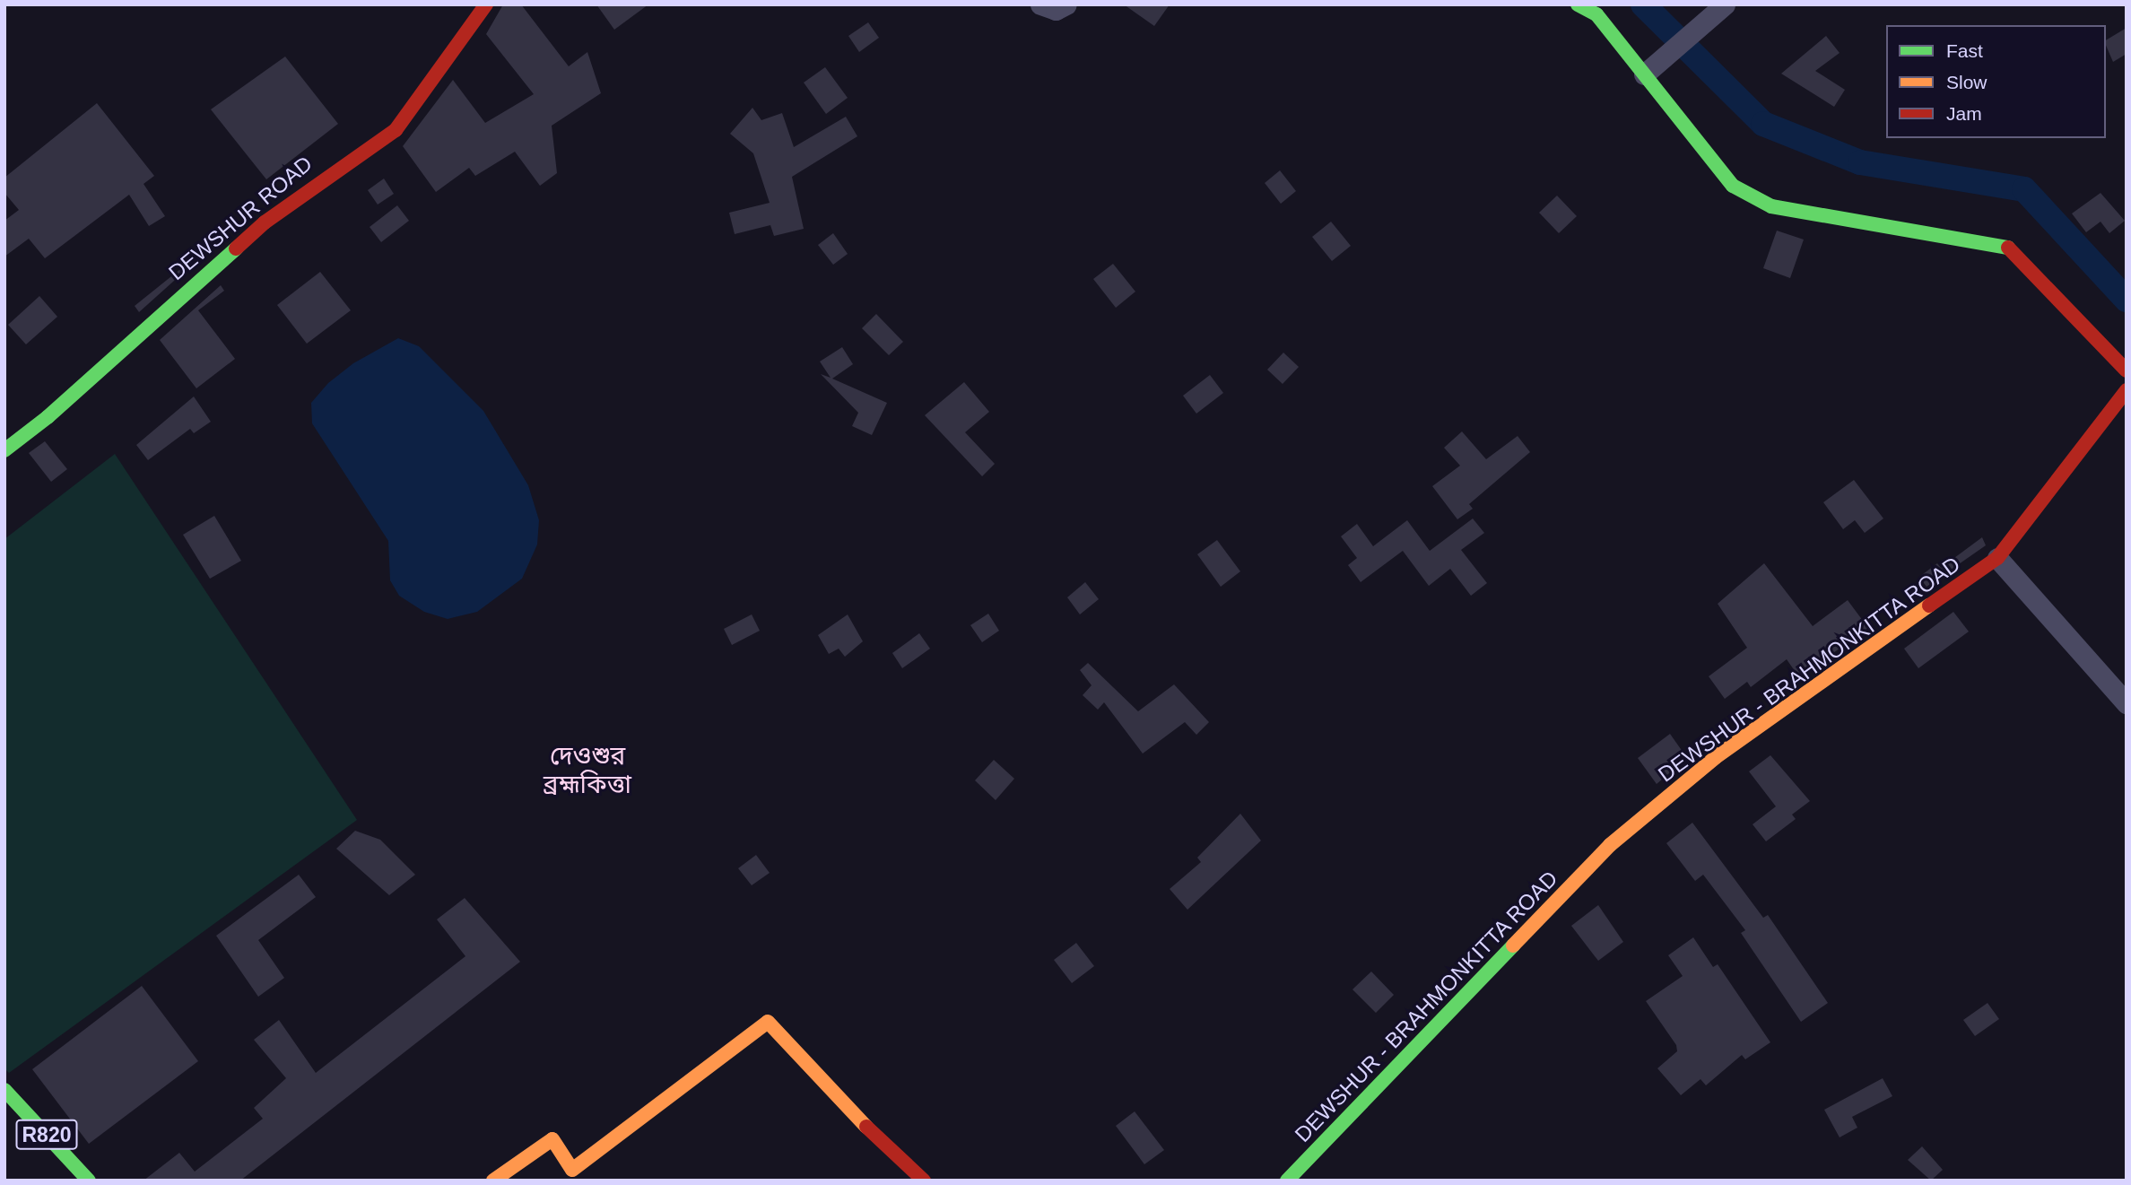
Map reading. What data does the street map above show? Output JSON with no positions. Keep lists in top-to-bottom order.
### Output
{
  "streets": {
    "street": ["DEWSHUR ROAD", "DEWSHUR - BRAHMONKITTA ROAD", "R820"]
  },
  "districts": ["দেওশুর ব্রহ্মকিত্তা"],
  "legend": ["Fast", "Slow", "Jam"]
}
